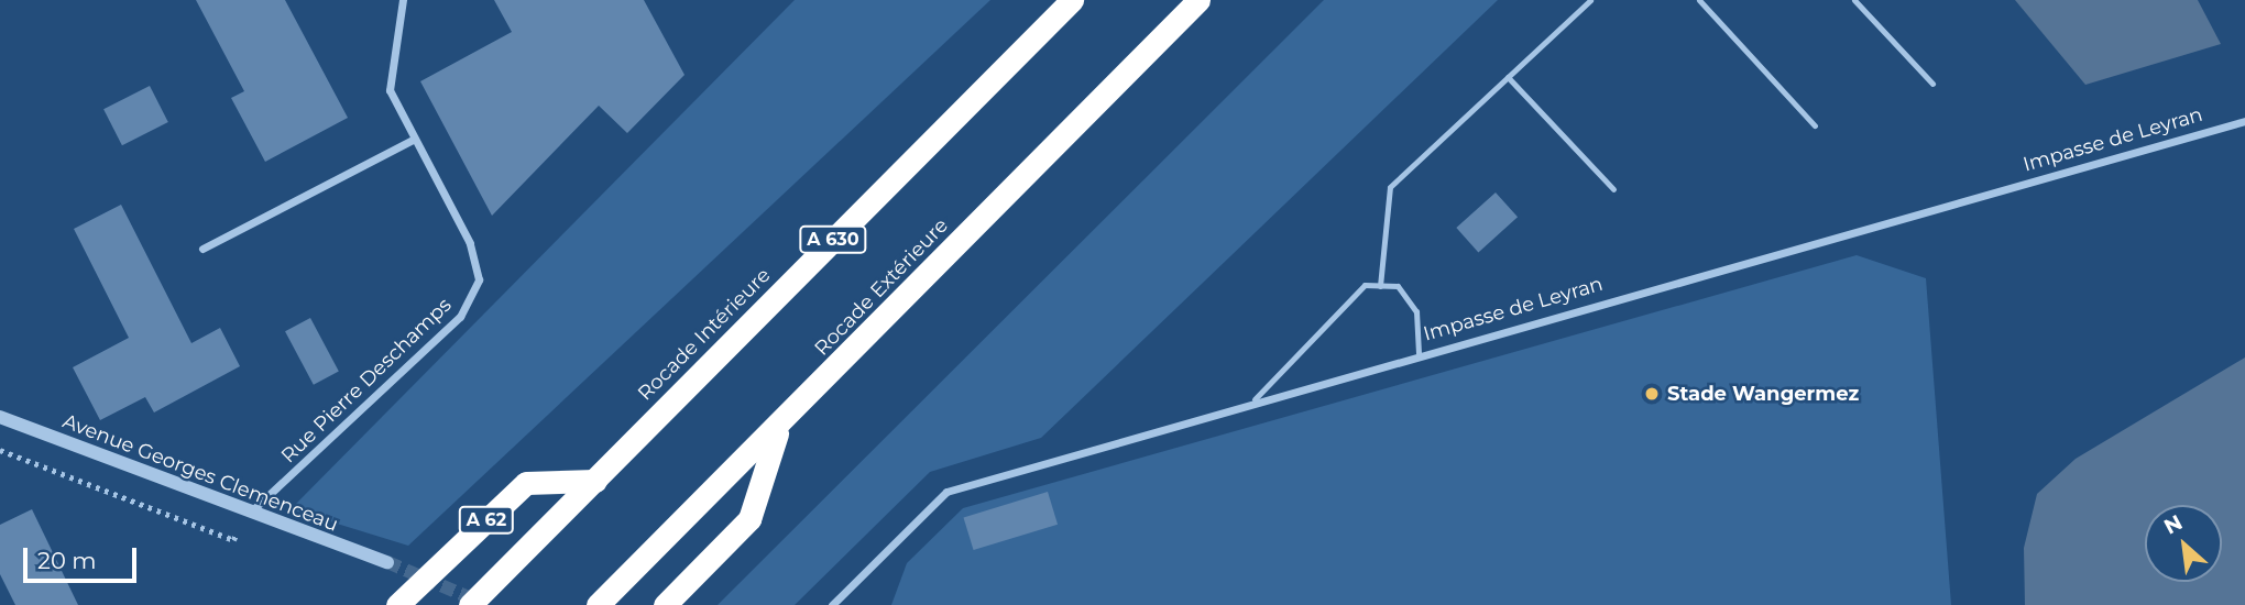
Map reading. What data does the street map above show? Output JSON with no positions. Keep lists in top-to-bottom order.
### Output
{
  "streets": {
    "highway": [
      "A 630",
      "Rocade Extérieure",
      "Rocade Intérieure",
      "A 62"
    ],
    "street": ["Impasse de Leyran", "Rue Pierre Deschamps", "Avenue Georges Clemenceau"]
  },
  "crossings": [
    ["Rocade Intérieure", "A 62"],
    ["Rue Pierre Deschamps", "Avenue Georges Clemenceau"]
  ],
  "places": ["Stade Wangermez"],
  "scale_bar": "20 m",
  "north": "top left"
}
